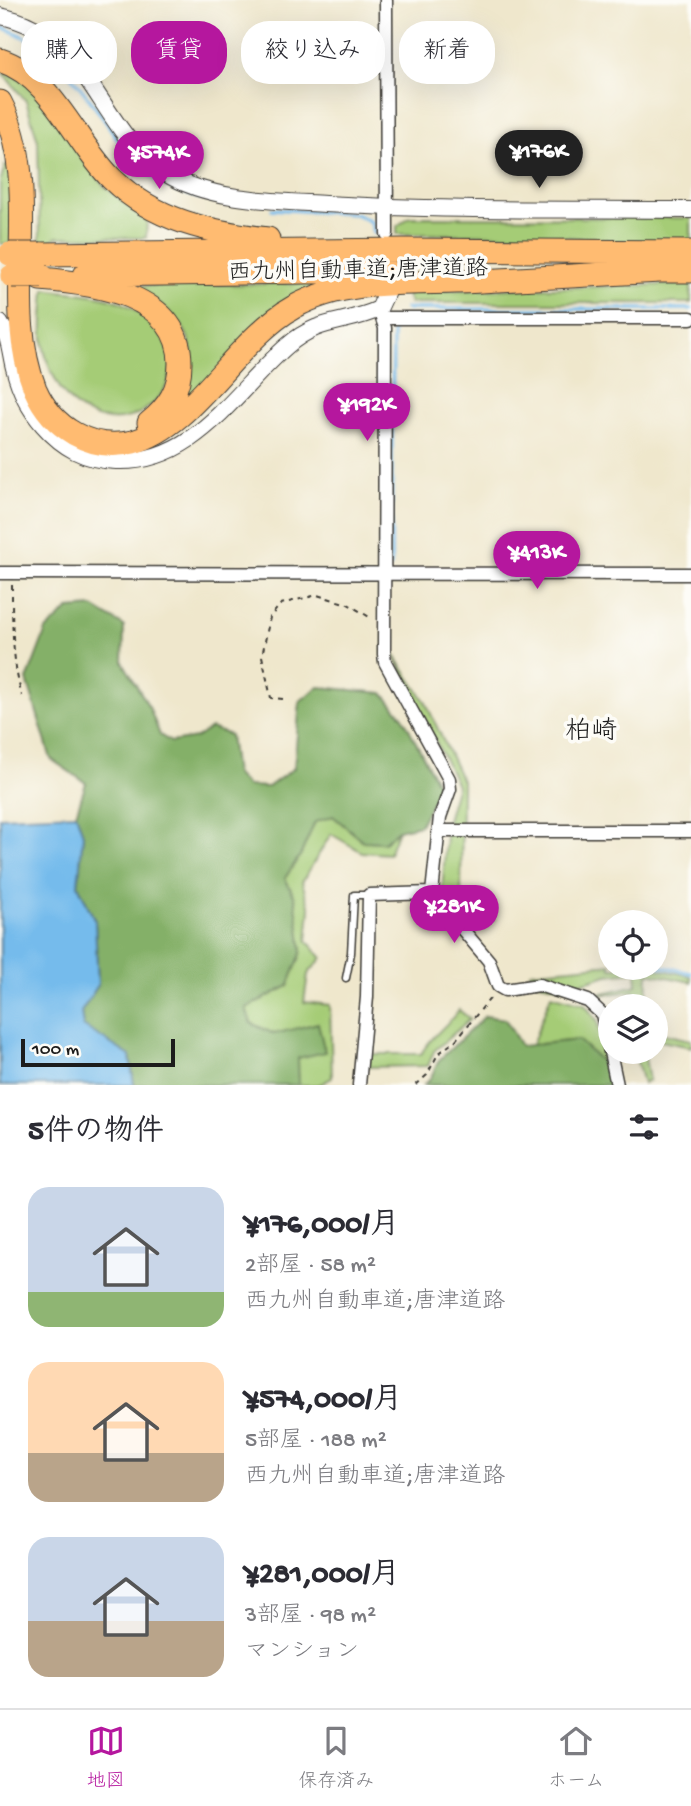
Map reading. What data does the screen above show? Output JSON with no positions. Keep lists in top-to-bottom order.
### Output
{
  "streets": {
    "highway": ["西九州自動車道;唐津道路"]
  },
  "districts": ["柏崎"],
  "scale_bar": "100 m",
  "page": {
    "chip": [
      "購入",
      "賃貸",
      "絞り込み",
      "新着"
    ],
    "price": [
      "¥176K",
      "¥574K",
      "¥192K",
      "¥413K",
      "¥281K"
    ],
    "scale": "100 m",
    "heading": "5件の物件",
    "list": [
      {
        "name": "¥176,000/月",
        "note": "2部屋 · 58 m² · 西九州自動車道;唐津道路"
      },
      {
        "name": "¥574,000/月",
        "note": "5部屋 · 188 m² · 西九州自動車道;唐津道路"
      },
      {
        "name": "¥281,000/月",
        "note": "3部屋 · 98 m² · マンション"
      }
    ],
    "tabs": ["地図", "保存済み", "ホーム"]
  }
}
